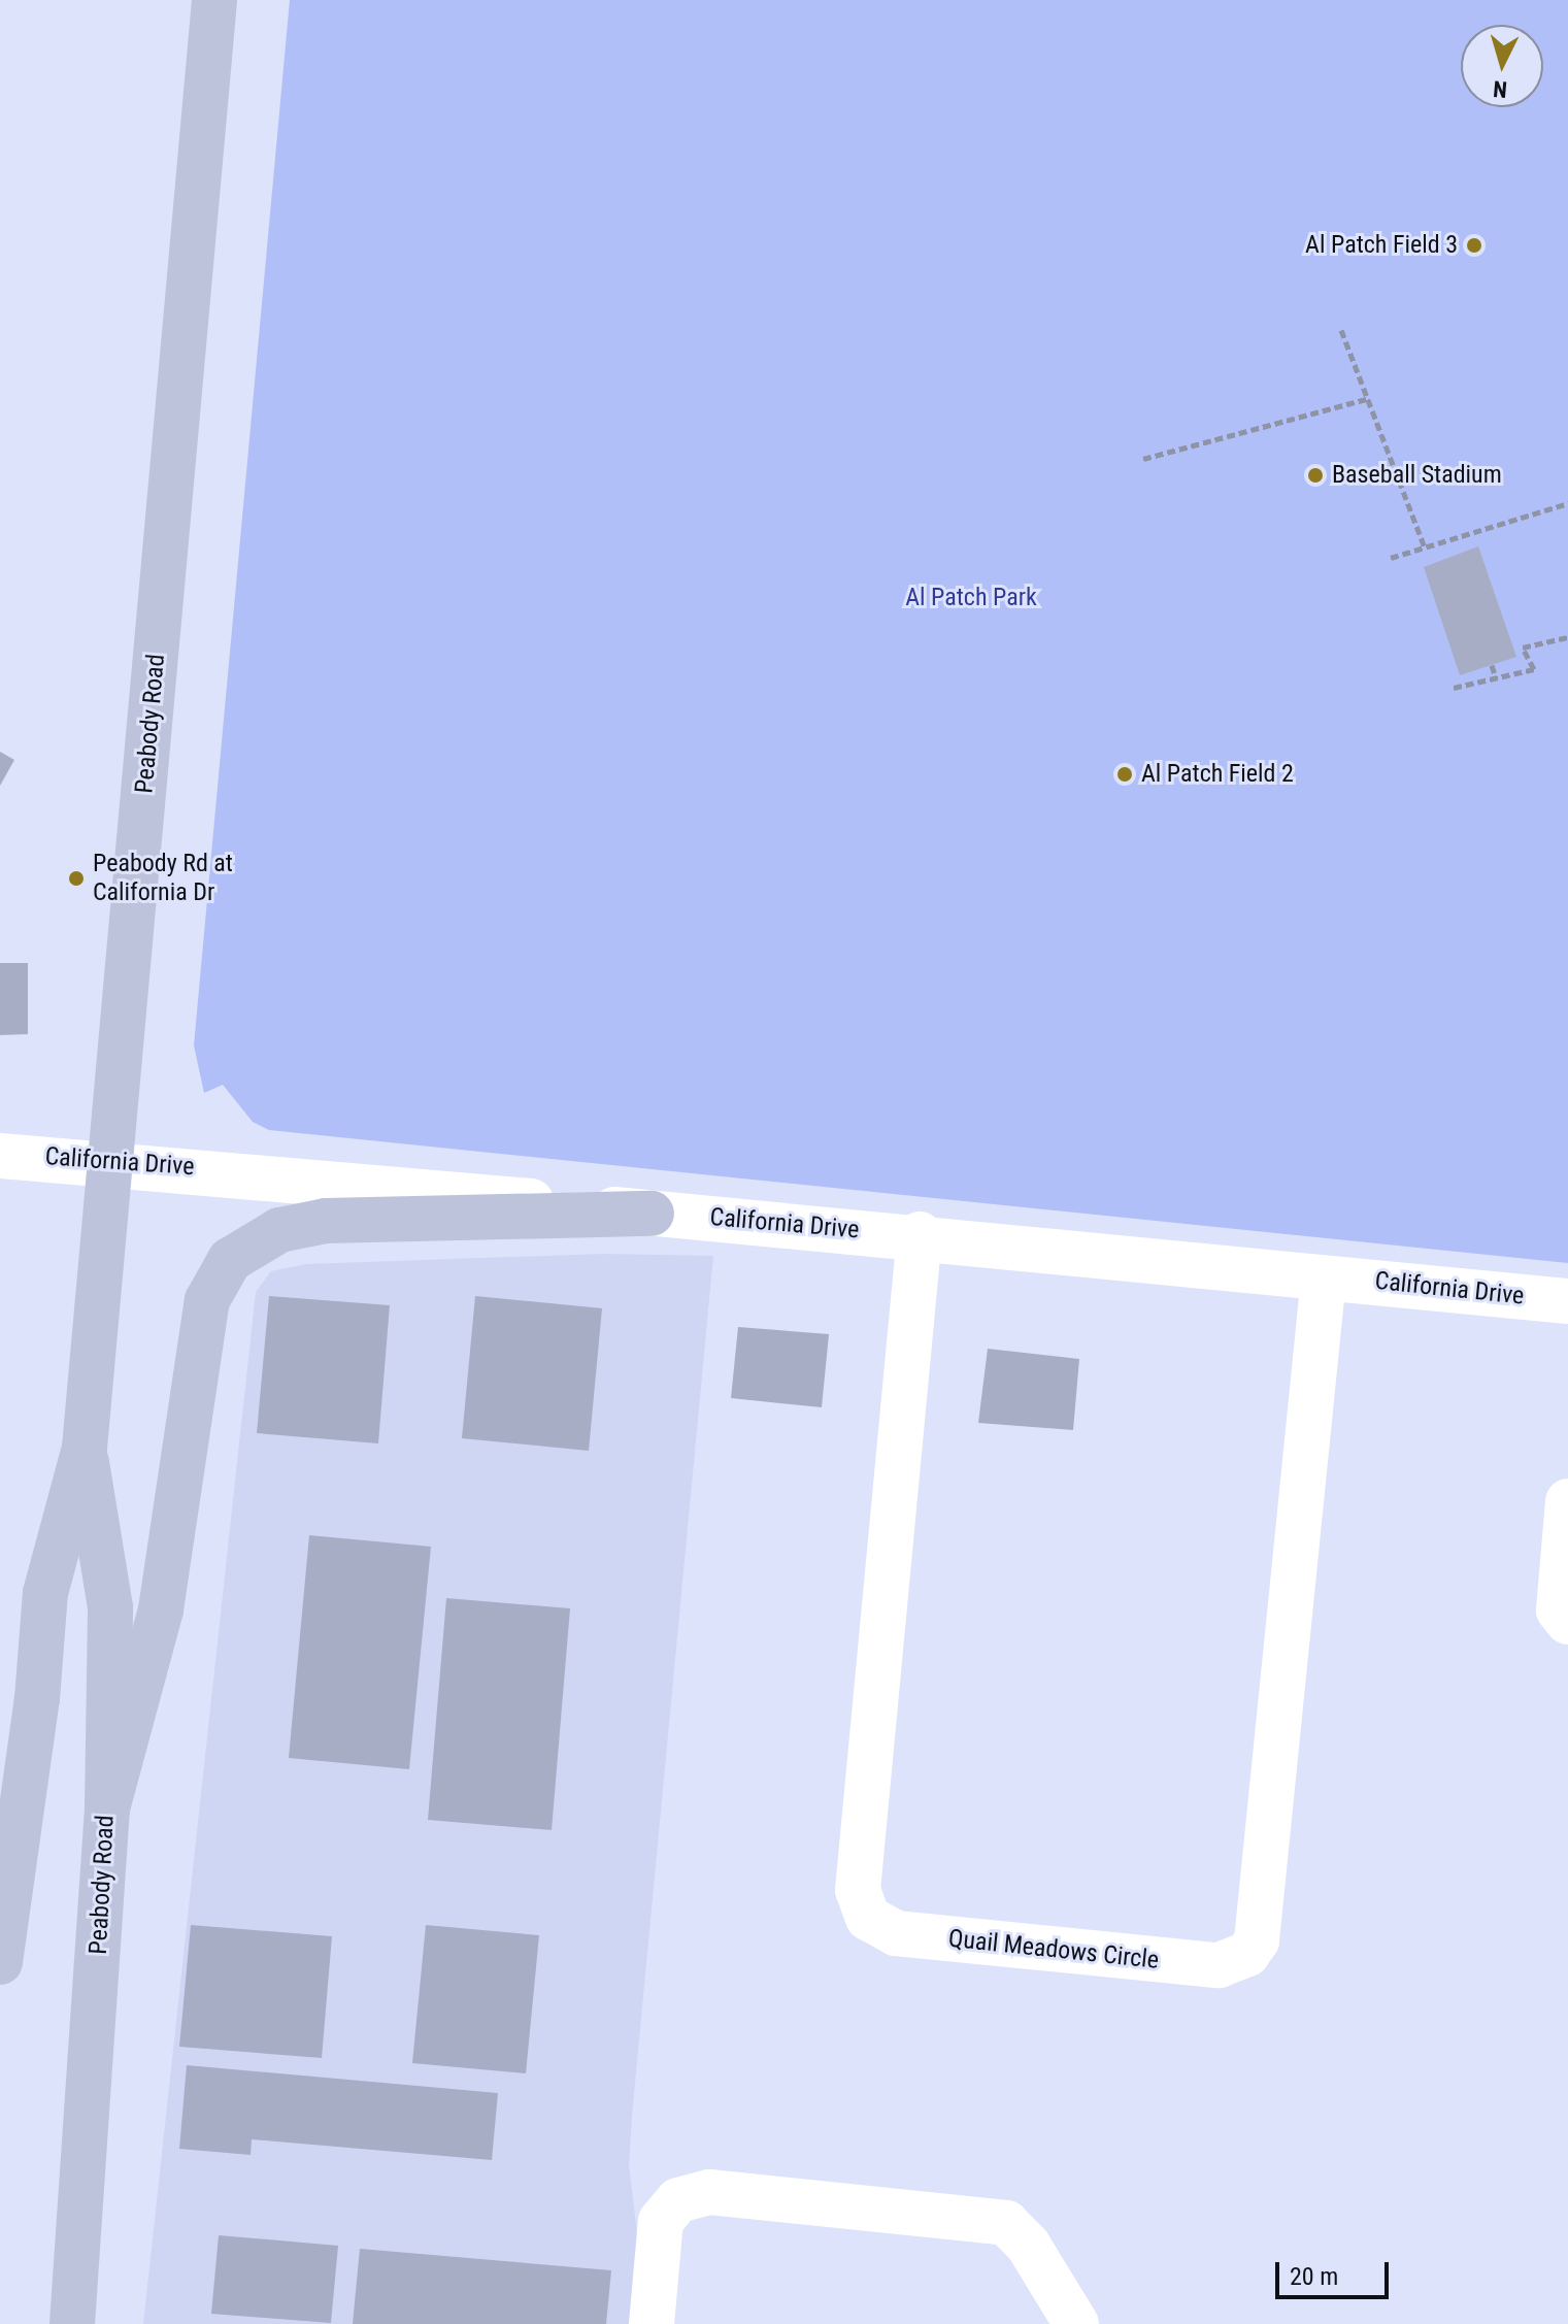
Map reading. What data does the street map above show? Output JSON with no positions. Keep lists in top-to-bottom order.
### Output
{
  "streets": {
    "main road": ["Peabody Road"],
    "street": ["California Drive", "Quail Meadows Circle"]
  },
  "crossings": [
    ["Peabody Road", "California Drive"],
    ["California Drive", "Quail Meadows Circle"]
  ],
  "parks": ["Al Patch Park"],
  "places": [
    "Al Patch Field 3",
    "Baseball Stadium",
    "Al Patch Field 2",
    "Peabody Rd at California Dr"
  ],
  "scale_bar": "20 m",
  "north": "bottom"
}
